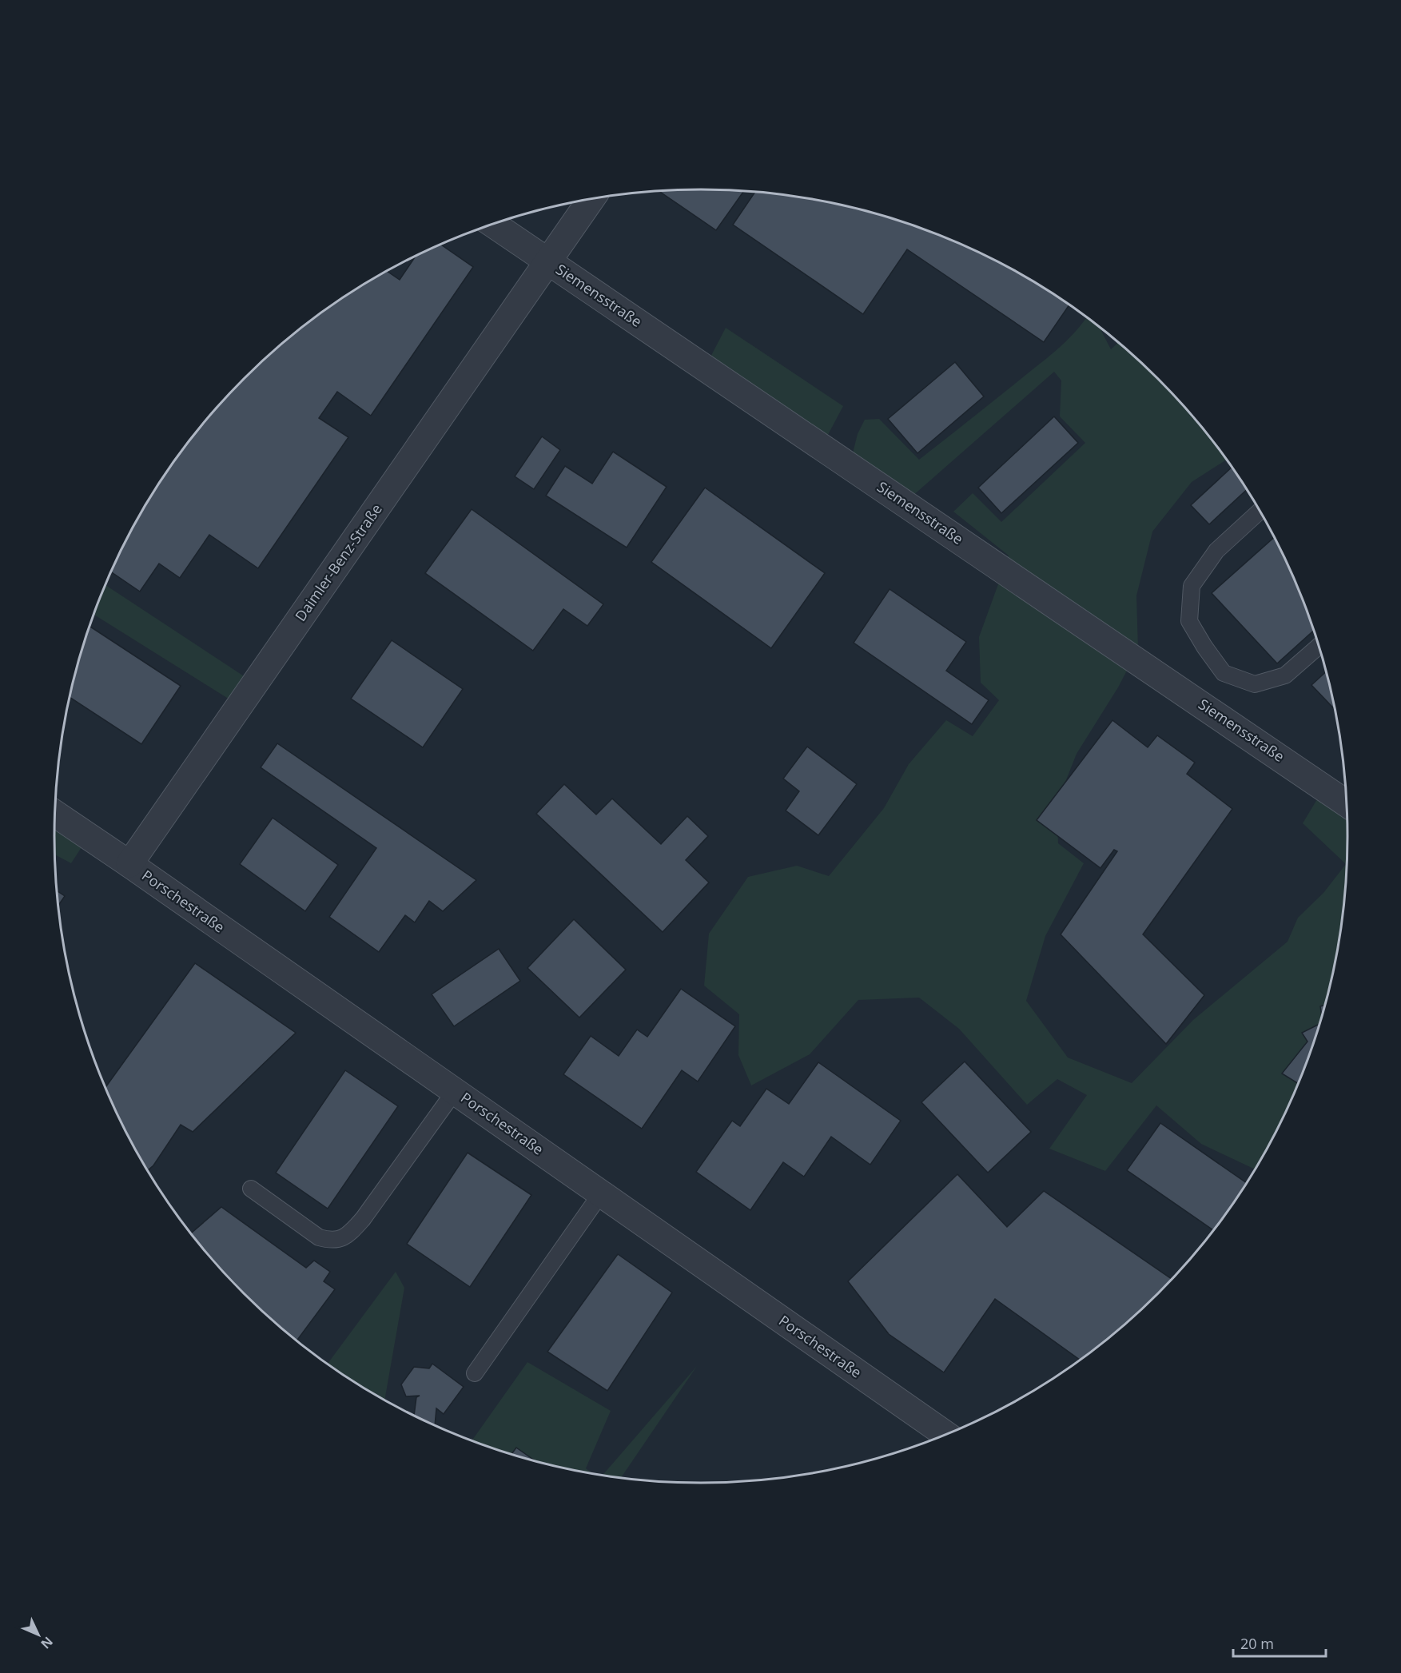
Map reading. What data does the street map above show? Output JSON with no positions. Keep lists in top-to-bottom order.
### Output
{
  "streets": {
    "street": ["Siemensstraße", "Daimler-Benz-Straße", "Porschestraße"]
  },
  "crossings": [
    ["Siemensstraße", "Daimler-Benz-Straße"],
    ["Daimler-Benz-Straße", "Porschestraße"]
  ],
  "scale_bar": "20 m",
  "north": "bottom right"
}
